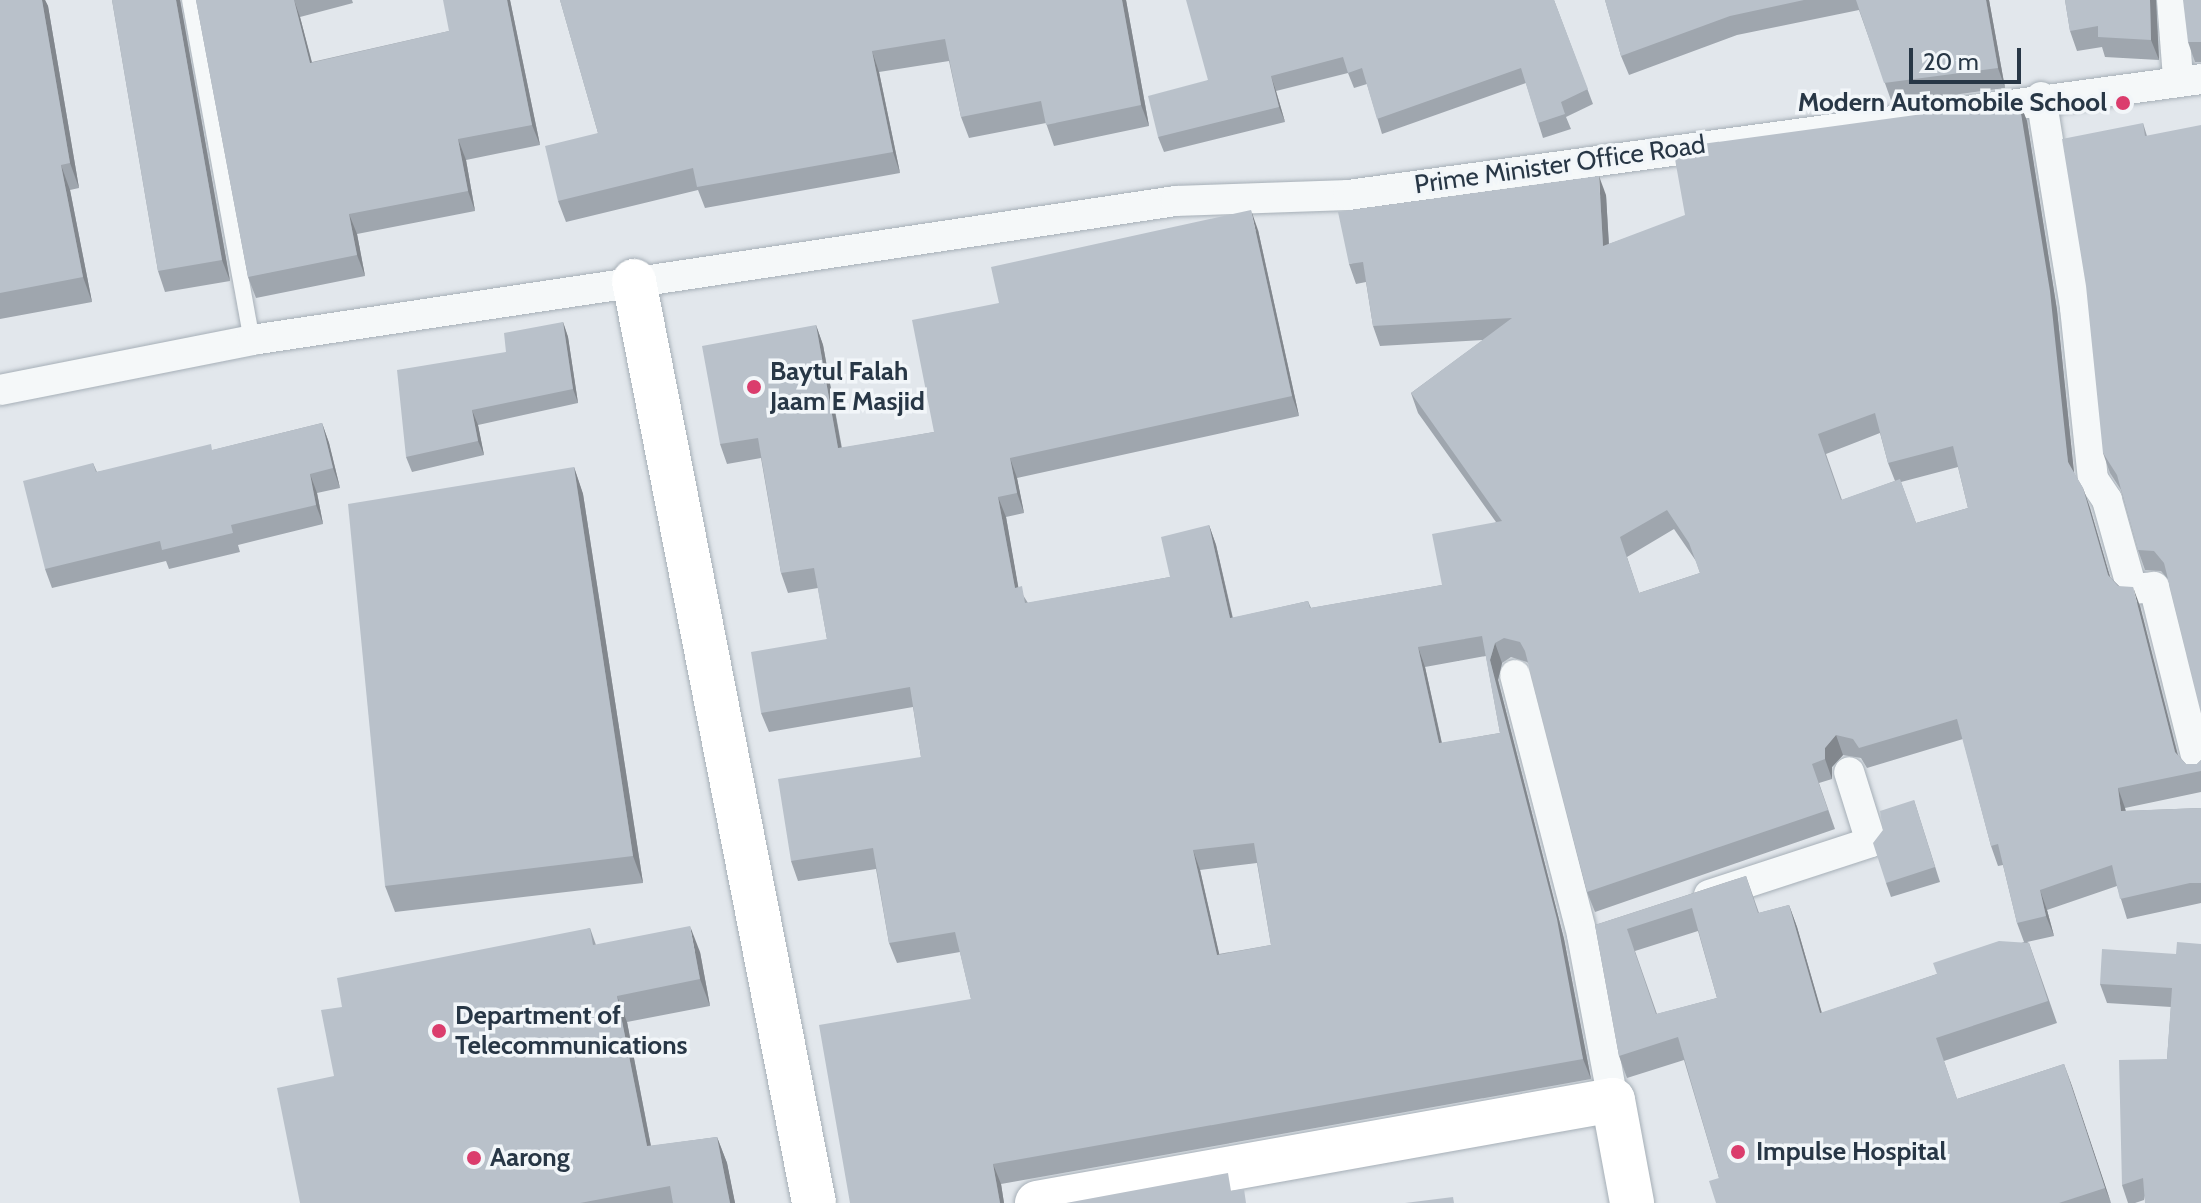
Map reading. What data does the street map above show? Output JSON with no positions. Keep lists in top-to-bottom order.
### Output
{
  "streets": {
    "street": ["Prime Minister Office Road"]
  },
  "places": [
    "Modern Automobile School",
    "Baytul Falah Jaam E Masjid",
    "Department of Telecommunications",
    "Impulse Hospital",
    "Aarong"
  ],
  "scale_bar": "20 m"
}
